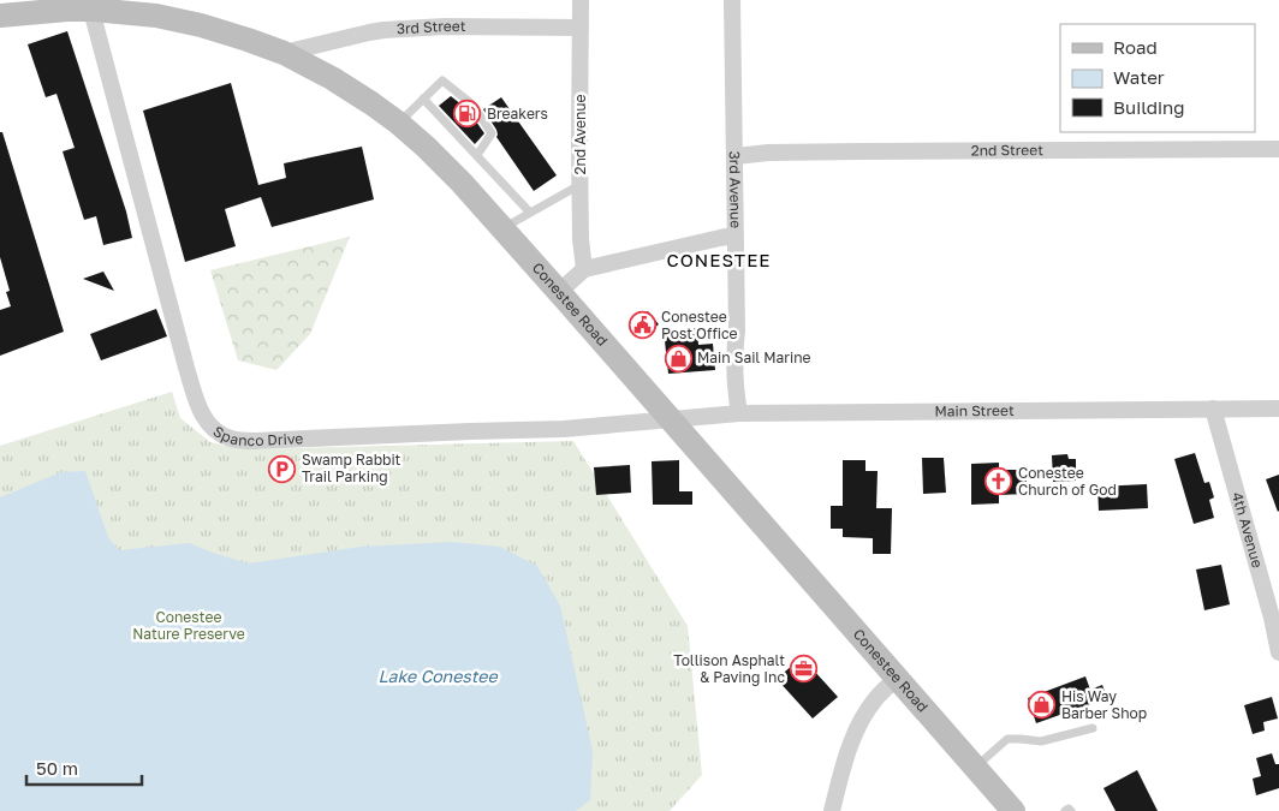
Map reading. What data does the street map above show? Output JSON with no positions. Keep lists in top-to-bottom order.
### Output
{
  "streets": {
    "main road": ["Conestee Road"],
    "street": [
      "3rd Street",
      "2nd Avenue",
      "2nd Street",
      "3rd Avenue",
      "Main Street",
      "Spanco Drive",
      "4th Avenue"
    ]
  },
  "crossings": [
    ["3rd Street", "2nd Avenue"],
    ["3rd Street", "Conestee Road"],
    ["2nd Street", "3rd Avenue"],
    ["3rd Avenue", "Main Street"],
    ["Conestee Road", "Main Street"],
    ["Conestee Road", "Spanco Drive"],
    ["Main Street", "Spanco Drive"],
    ["Main Street", "4th Avenue"]
  ],
  "districts": ["CONESTEE"],
  "water": ["Lake Conestee"],
  "parks": ["Conestee Nature Preserve"],
  "places": {
    "fuel station": ["Breakers"],
    "public building": ["Conestee Post Office"],
    "shop": ["Main Sail Marine", "His Way Barber Shop"],
    "parking": ["Swamp Rabbit Trail Parking"],
    "church": ["Conestee Church of God"],
    "office": ["Tollison Asphalt & Paving Inc"]
  },
  "legend": ["Road", "Water", "Building"],
  "scale_bar": "50 m"
}
